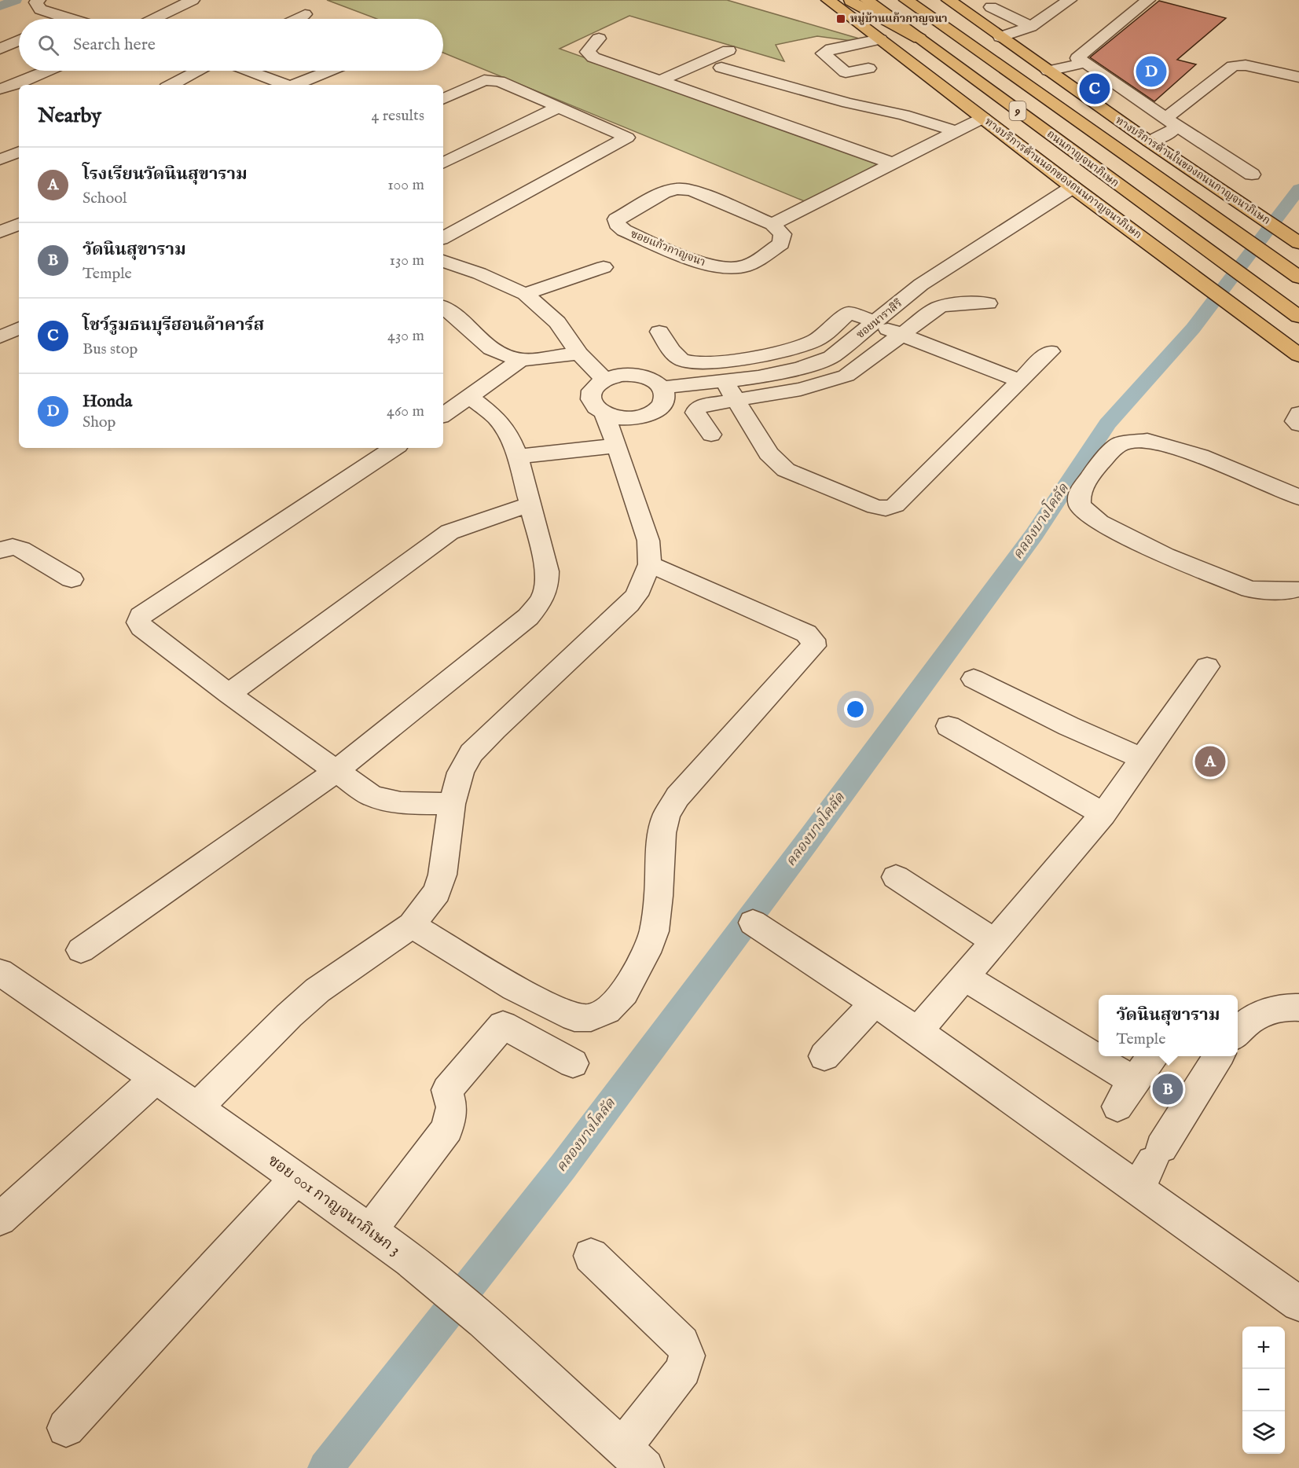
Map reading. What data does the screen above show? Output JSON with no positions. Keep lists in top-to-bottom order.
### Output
{
  "streets": {
    "main road": [
      "9",
      "ถนนกาญจนาภิเษก",
      "ทางบริการด้านในของถนนกาญจนาภิเษก",
      "ทางบริการด้านนอกของถนนกาญจนาภิเษก"
    ],
    "street": ["ซอยแก้วกาญจนา", "ซอยนาราสิริ", "ซอย 001 กาญจนาภิเษก 3"]
  },
  "crossings": [
    ["ทางบริการด้านนอกของถนนกาญจนาภิเษก", "ซอยนาราสิริ"]
  ],
  "water": ["คลองบางโคลัด"],
  "places": {
    "transit": ["หมู่บ้านแก้วกาญจนา"]
  },
  "page": {
    "search": "Search here",
    "pins": [
      "D",
      "C",
      "A",
      "B"
    ],
    "heading": ["Nearby", "4 results"],
    "list": [
      {
        "mark": "A",
        "name": "โรงเรียนวัดนินสุขาราม",
        "note": "School",
        "value": "100 m"
      },
      {
        "mark": "B",
        "name": "วัดนินสุขาราม",
        "note": "Temple",
        "value": "130 m"
      },
      {
        "mark": "C",
        "name": "โชว์รูมธนบุรีฮอนด้าคาร์ส",
        "note": "Bus stop",
        "value": "430 m"
      },
      {
        "mark": "D",
        "name": "Honda",
        "note": "Shop",
        "value": "460 m"
      }
    ],
    "popup": ["วัดนินสุขาราม", "Temple"],
    "map_buttons": ["+", "−"]
  }
}
